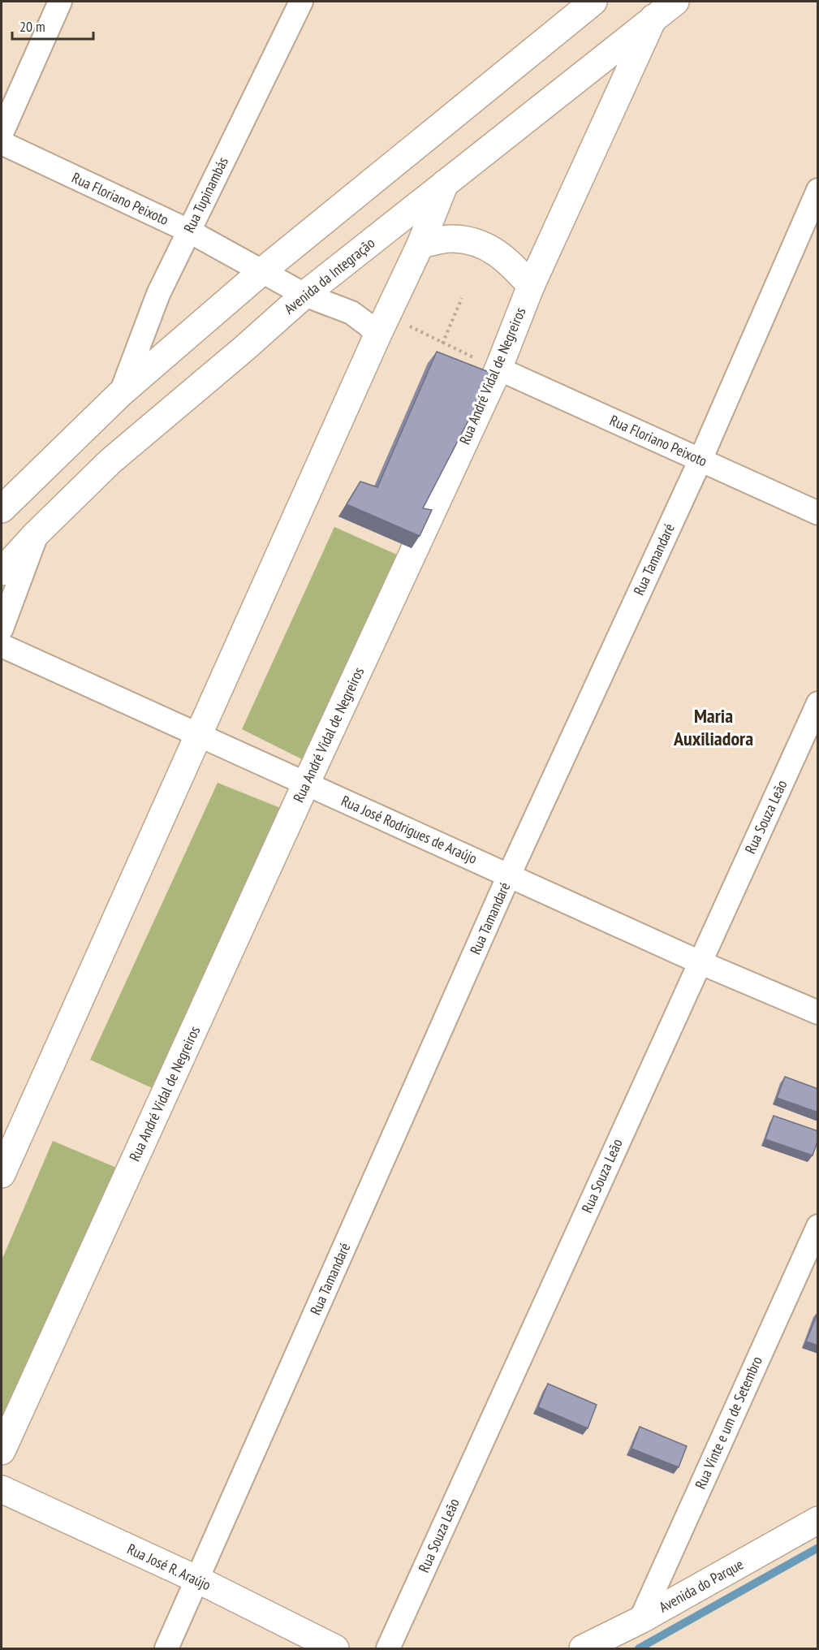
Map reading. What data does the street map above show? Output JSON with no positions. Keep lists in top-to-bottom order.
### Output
{
  "streets": {
    "street": [
      "Rua Tupinambás",
      "Rua Floriano Peixoto",
      "Avenida da Integração",
      "Rua André Vidal de Negreiros",
      "Rua Tamandaré",
      "Rua Souza Leão",
      "Rua José Rodrigues de Araújo",
      "Rua Vinte e um de Setembro",
      "Rua José R. Araújo",
      "Avenida do Parque"
    ]
  },
  "crossings": [
    ["Rua Tupinambás", "Rua Floriano Peixoto"],
    ["Rua Floriano Peixoto", "Avenida da Integração"],
    ["Rua Floriano Peixoto", "Rua André Vidal de Negreiros"],
    ["Rua Floriano Peixoto", "Rua Tamandaré"],
    ["Avenida da Integração", "Rua André Vidal de Negreiros"],
    ["Rua André Vidal de Negreiros", "Rua José Rodrigues de Araújo"],
    ["Rua Tamandaré", "Rua José Rodrigues de Araújo"],
    ["Rua Tamandaré", "Rua José R. Araújo"],
    ["Rua Souza Leão", "Rua José Rodrigues de Araújo"],
    ["Rua Vinte e um de Setembro", "Avenida do Parque"]
  ],
  "districts": ["Maria Auxiliadora"],
  "scale_bar": "20 m"
}
